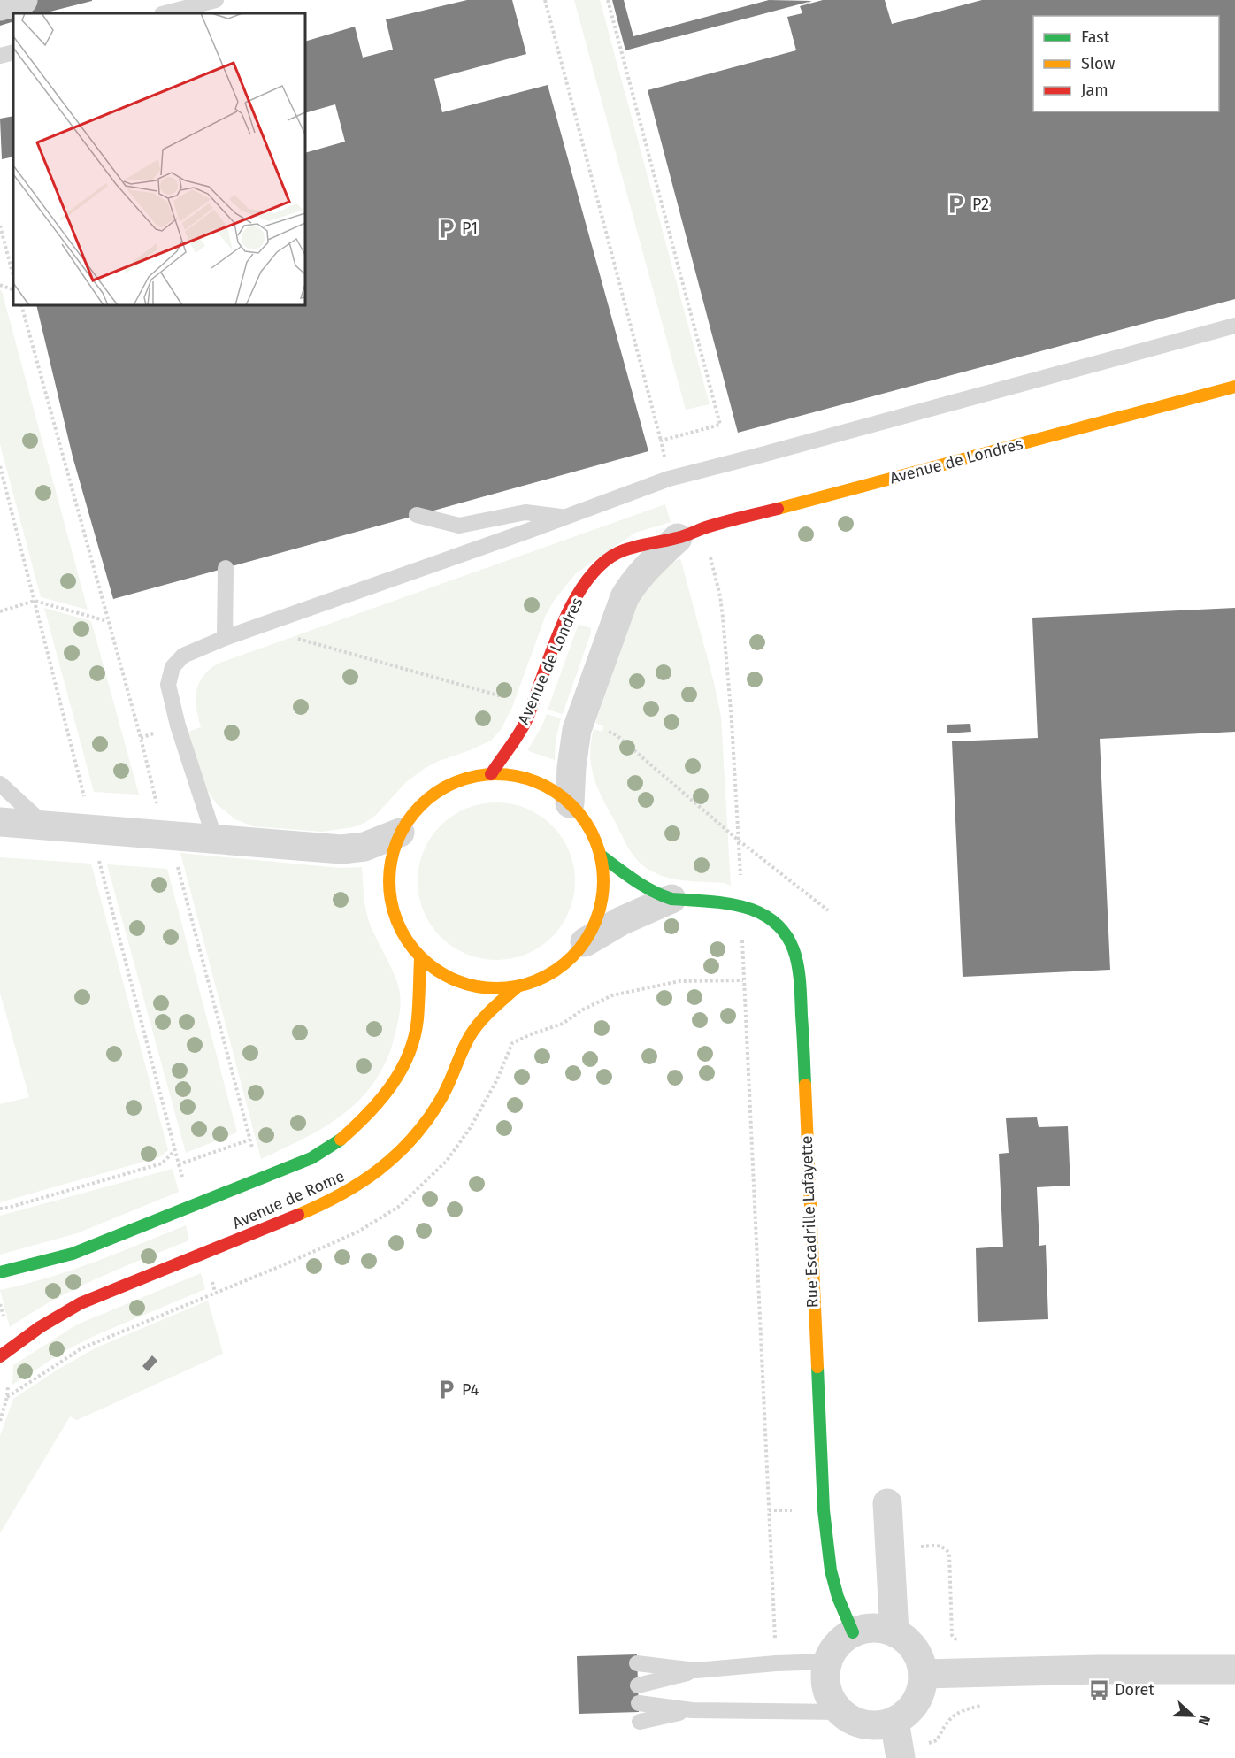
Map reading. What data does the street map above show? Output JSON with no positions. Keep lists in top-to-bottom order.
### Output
{
  "streets": {
    "main road": ["Avenue de Londres", "Avenue de Rome", "Rue Escadrille Lafayette"]
  },
  "places": {
    "parking": ["P2", "P1", "P4"],
    "bus stop": ["Doret"]
  },
  "legend": ["Fast", "Slow", "Jam"],
  "north": "right"
}
